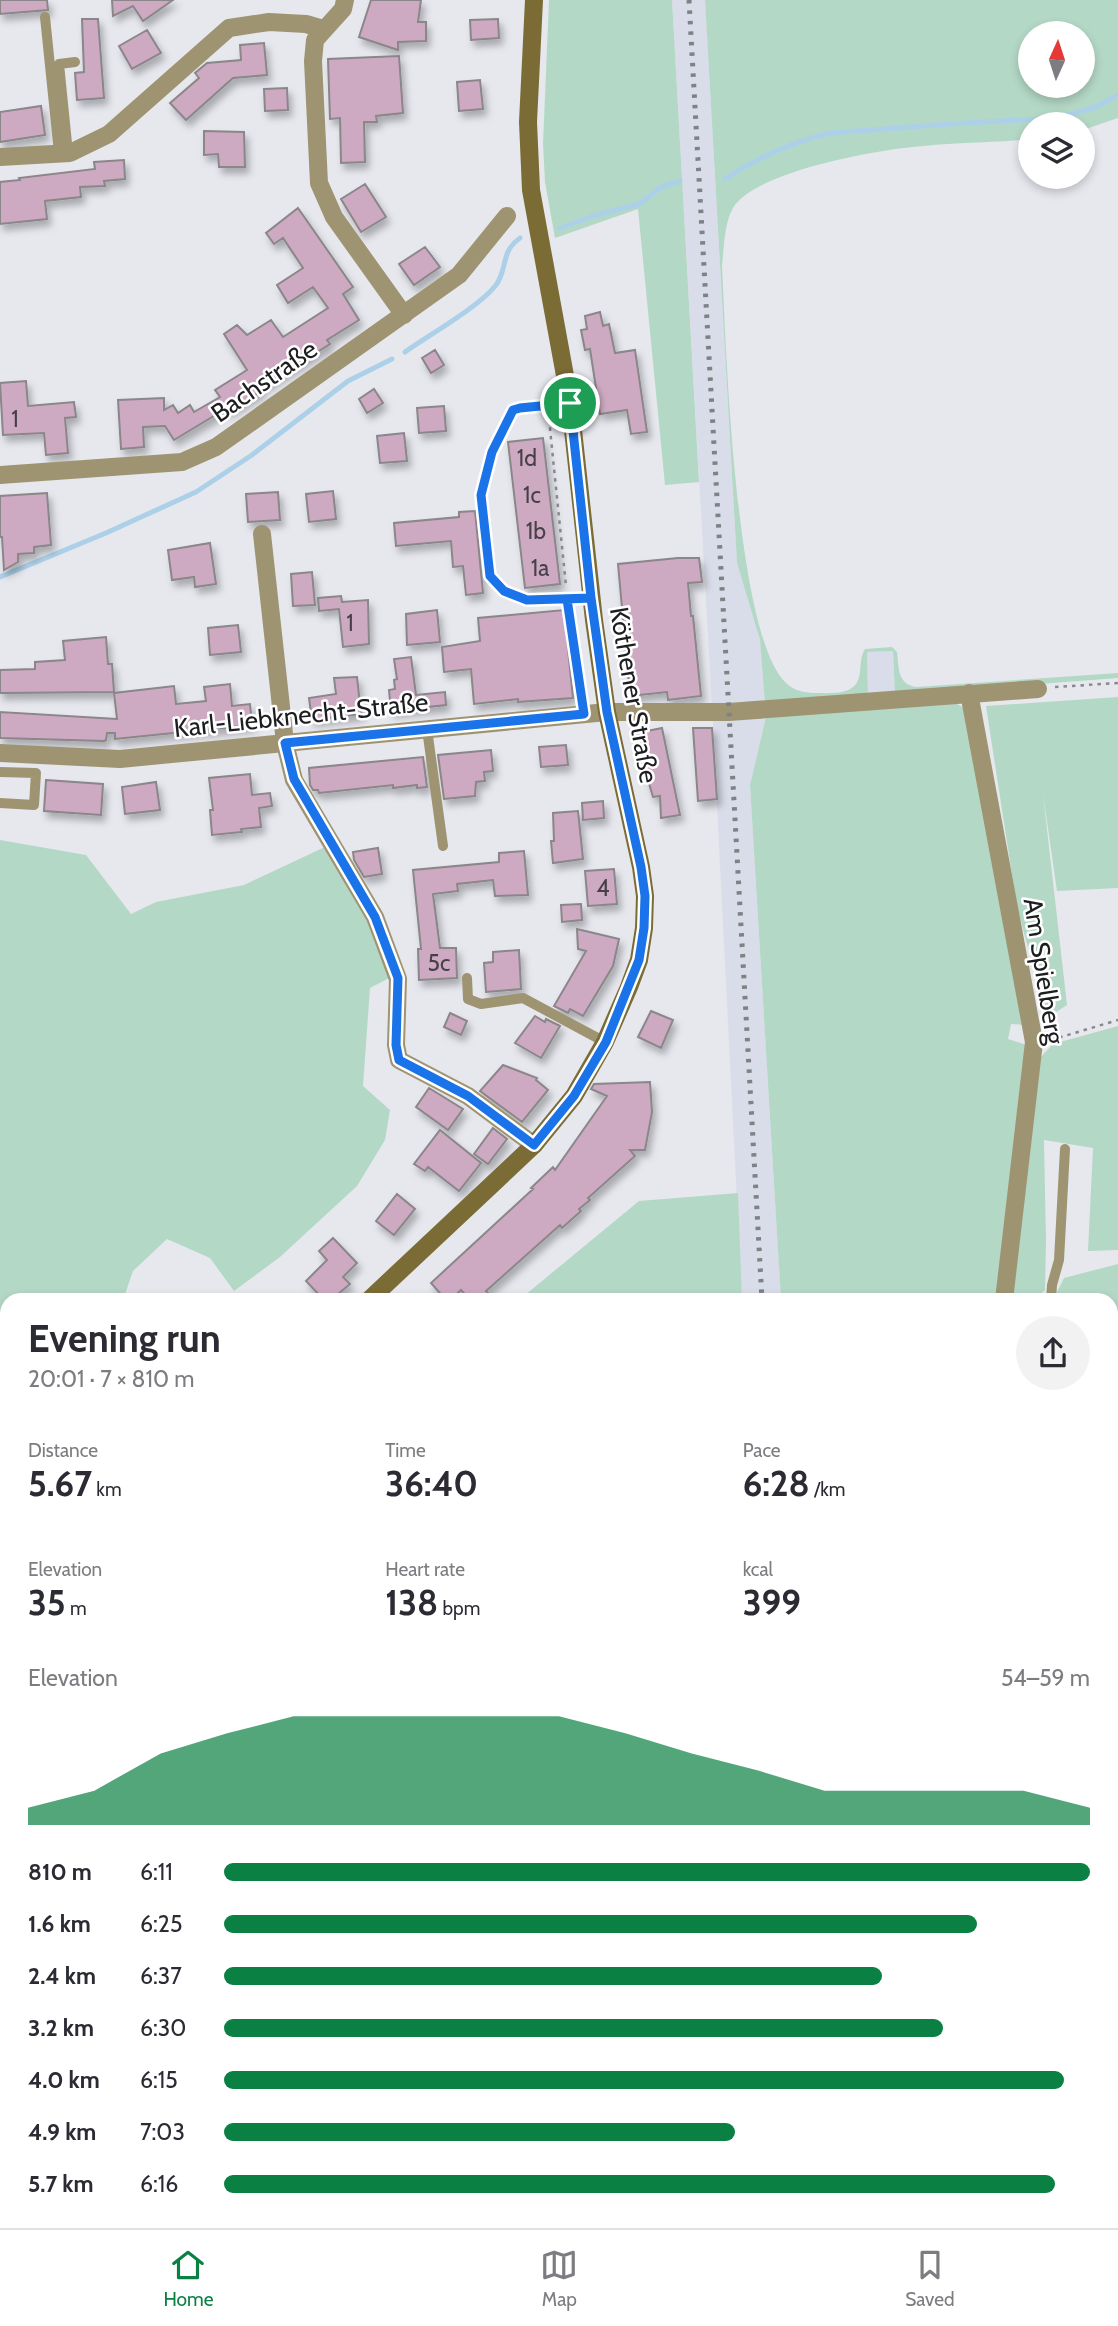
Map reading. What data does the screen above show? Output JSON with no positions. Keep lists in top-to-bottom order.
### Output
{
  "streets": {
    "main road": ["Köthener Straße"],
    "street": ["Bachstraße", "Karl-Liebknecht-Straße", "Am Spielberg"]
  },
  "crossings": [
    ["Köthener Straße", "Karl-Liebknecht-Straße"]
  ],
  "house_numbers": [
    "1",
    "1d",
    "1c",
    "1b",
    "1a",
    "1",
    "4",
    "5c"
  ],
  "north": "top",
  "page": {
    "heading": ["Evening run", "20:01 · 7 × 810 m"],
    "stats": [
      ["Distance", "5.67 km"],
      ["Time", "36:40"],
      ["Pace", "6:28 /km"],
      ["Elevation", "35 m"],
      ["Heart rate", "138 bpm"],
      ["kcal", "399"]
    ],
    "chart": ["Elevation", "54–59 m"],
    "list": [
      {
        "name": "810 m",
        "note": "6:11"
      },
      {
        "name": "1.6 km",
        "note": "6:25"
      },
      {
        "name": "2.4 km",
        "note": "6:37"
      },
      {
        "name": "3.2 km",
        "note": "6:30"
      },
      {
        "name": "4.0 km",
        "note": "6:15"
      },
      {
        "name": "4.9 km",
        "note": "7:03"
      },
      {
        "name": "5.7 km",
        "note": "6:16"
      }
    ],
    "tabs": ["Home", "Map", "Saved"]
  }
}
